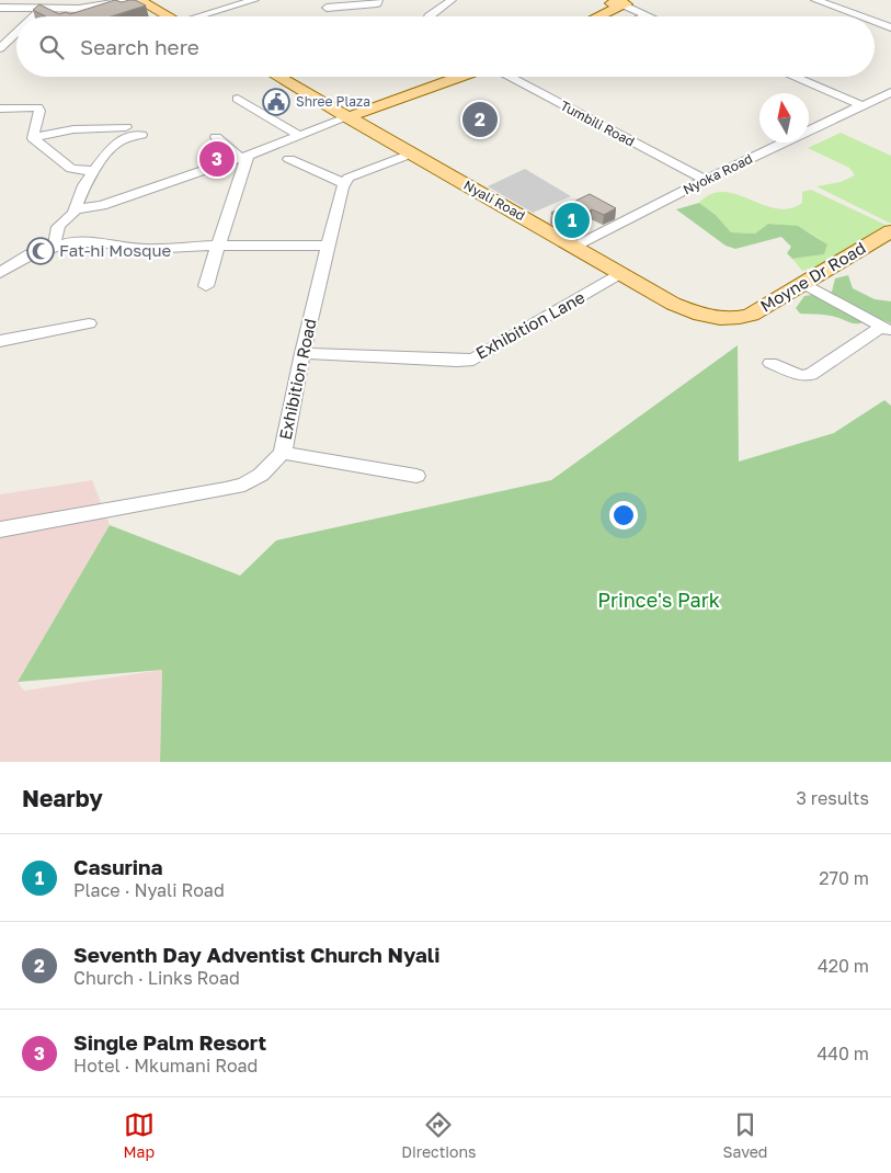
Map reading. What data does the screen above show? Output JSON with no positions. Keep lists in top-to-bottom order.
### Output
{
  "streets": {
    "main road": ["Nyali Road", "Moyne Dr Road"],
    "street": [
      "Tumbili Road",
      "Nyoka Road",
      "Exhibition Lane",
      "Exhibition Road"
    ]
  },
  "crossings": [
    ["Tumbili Road", "Nyoka Road"],
    ["Nyoka Road", "Nyali Road"],
    ["Nyali Road", "Moyne Dr Road"],
    ["Nyali Road", "Exhibition Lane"],
    ["Exhibition Lane", "Exhibition Road"]
  ],
  "parks": ["Prince's Park"],
  "places": {
    "public building": ["Shree Plaza"],
    "mosque": ["Fat-hi Mosque"]
  },
  "north": "top",
  "page": {
    "search": "Search here",
    "pins": ["2", "3", "1"],
    "heading": ["Nearby", "3 results"],
    "list": [
      {
        "mark": "1",
        "name": "Casurina",
        "note": "Place · Nyali Road",
        "value": "270 m"
      },
      {
        "mark": "2",
        "name": "Seventh Day Adventist Church Nyali",
        "note": "Church · Links Road",
        "value": "420 m"
      },
      {
        "mark": "3",
        "name": "Single Palm Resort",
        "note": "Hotel · Mkumani Road",
        "value": "440 m"
      }
    ],
    "nav": ["Map", "Directions", "Saved"]
  }
}
